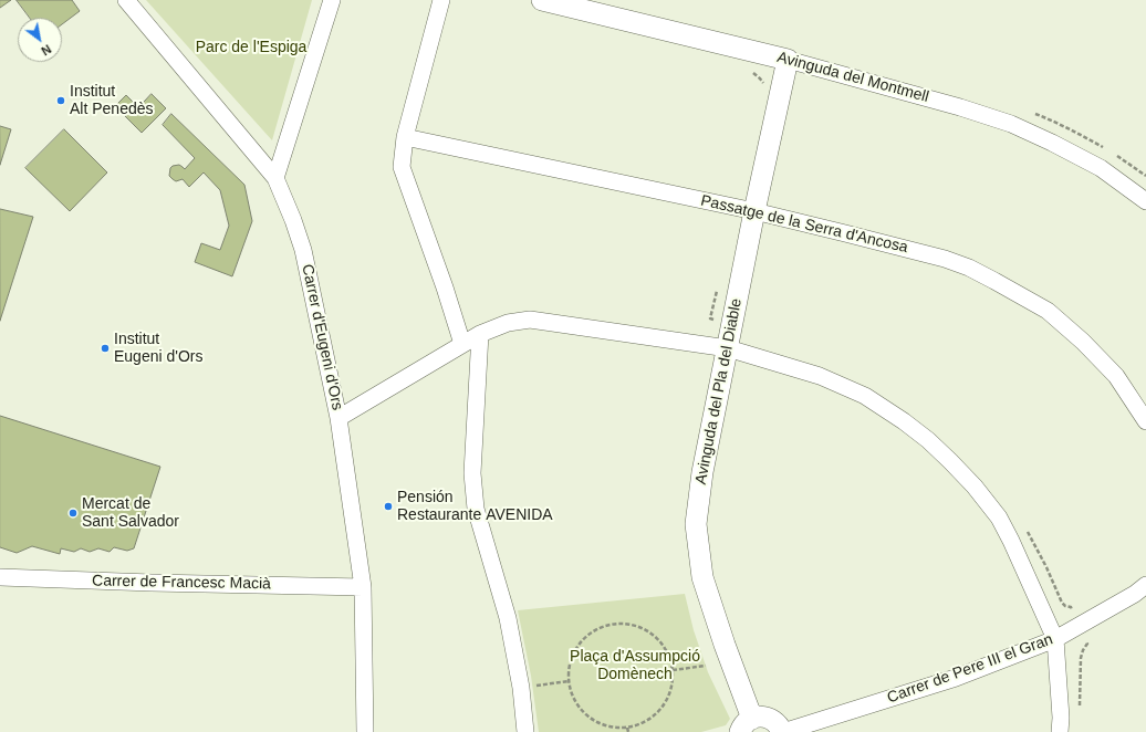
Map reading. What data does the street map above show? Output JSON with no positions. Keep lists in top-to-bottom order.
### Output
{
  "streets": {
    "street": [
      "Avinguda del Montmell",
      "Passatge de la Serra d'Ancosa",
      "Carrer d'Eugeni d'Ors",
      "Avinguda del Pla del Diable",
      "Carrer de Francesc Macià",
      "Carrer de Pere III el Gran"
    ]
  },
  "crossings": [
    ["Avinguda del Montmell", "Avinguda del Pla del Diable"],
    ["Passatge de la Serra d'Ancosa", "Avinguda del Pla del Diable"],
    ["Carrer d'Eugeni d'Ors", "Carrer de Francesc Macià"]
  ],
  "parks": ["Parc de l'Espiga", "Plaça d'Assumpció Domènech"],
  "places": [
    "Institut Alt Penedès",
    "Institut Eugeni d'Ors",
    "Pensión Restaurante AVENIDA",
    "Mercat de Sant Salvador"
  ],
  "north": "bottom right"
}
